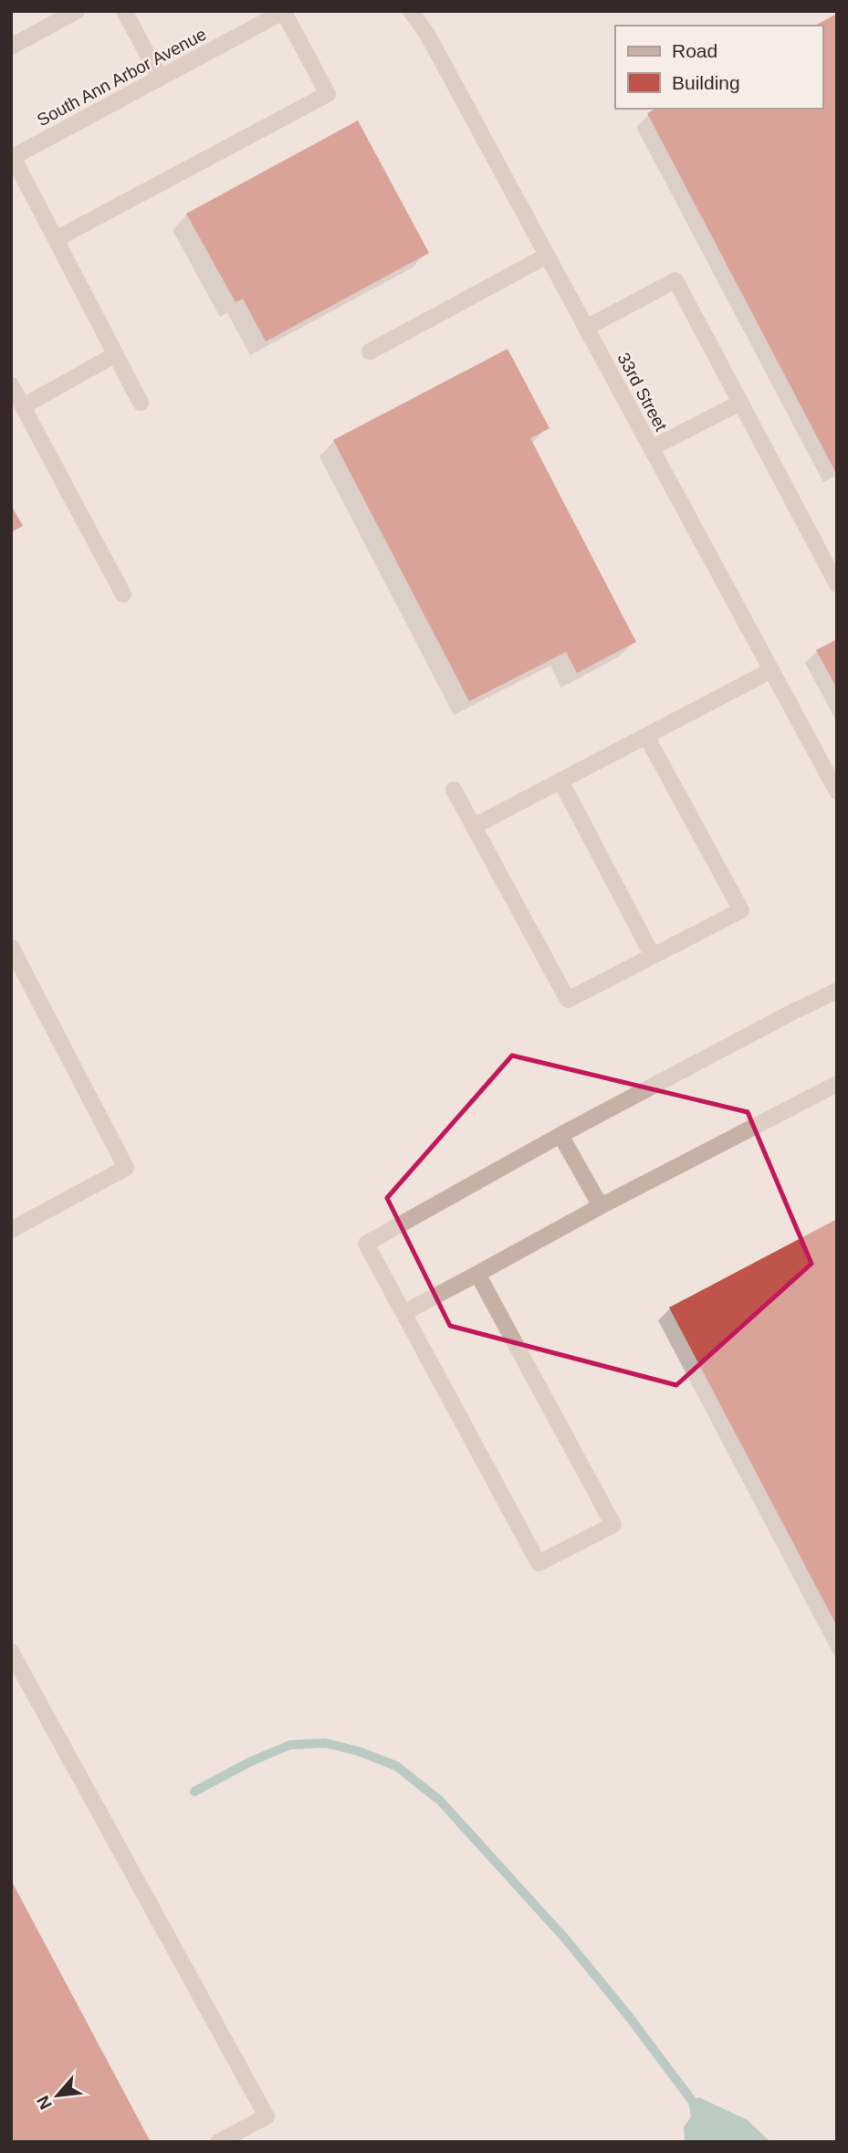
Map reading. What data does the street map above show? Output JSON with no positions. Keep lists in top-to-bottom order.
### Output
{
  "streets": {
    "street": ["South Ann Arbor Avenue", "33rd Street"]
  },
  "legend": ["Road", "Building"],
  "north": "bottom left"
}
